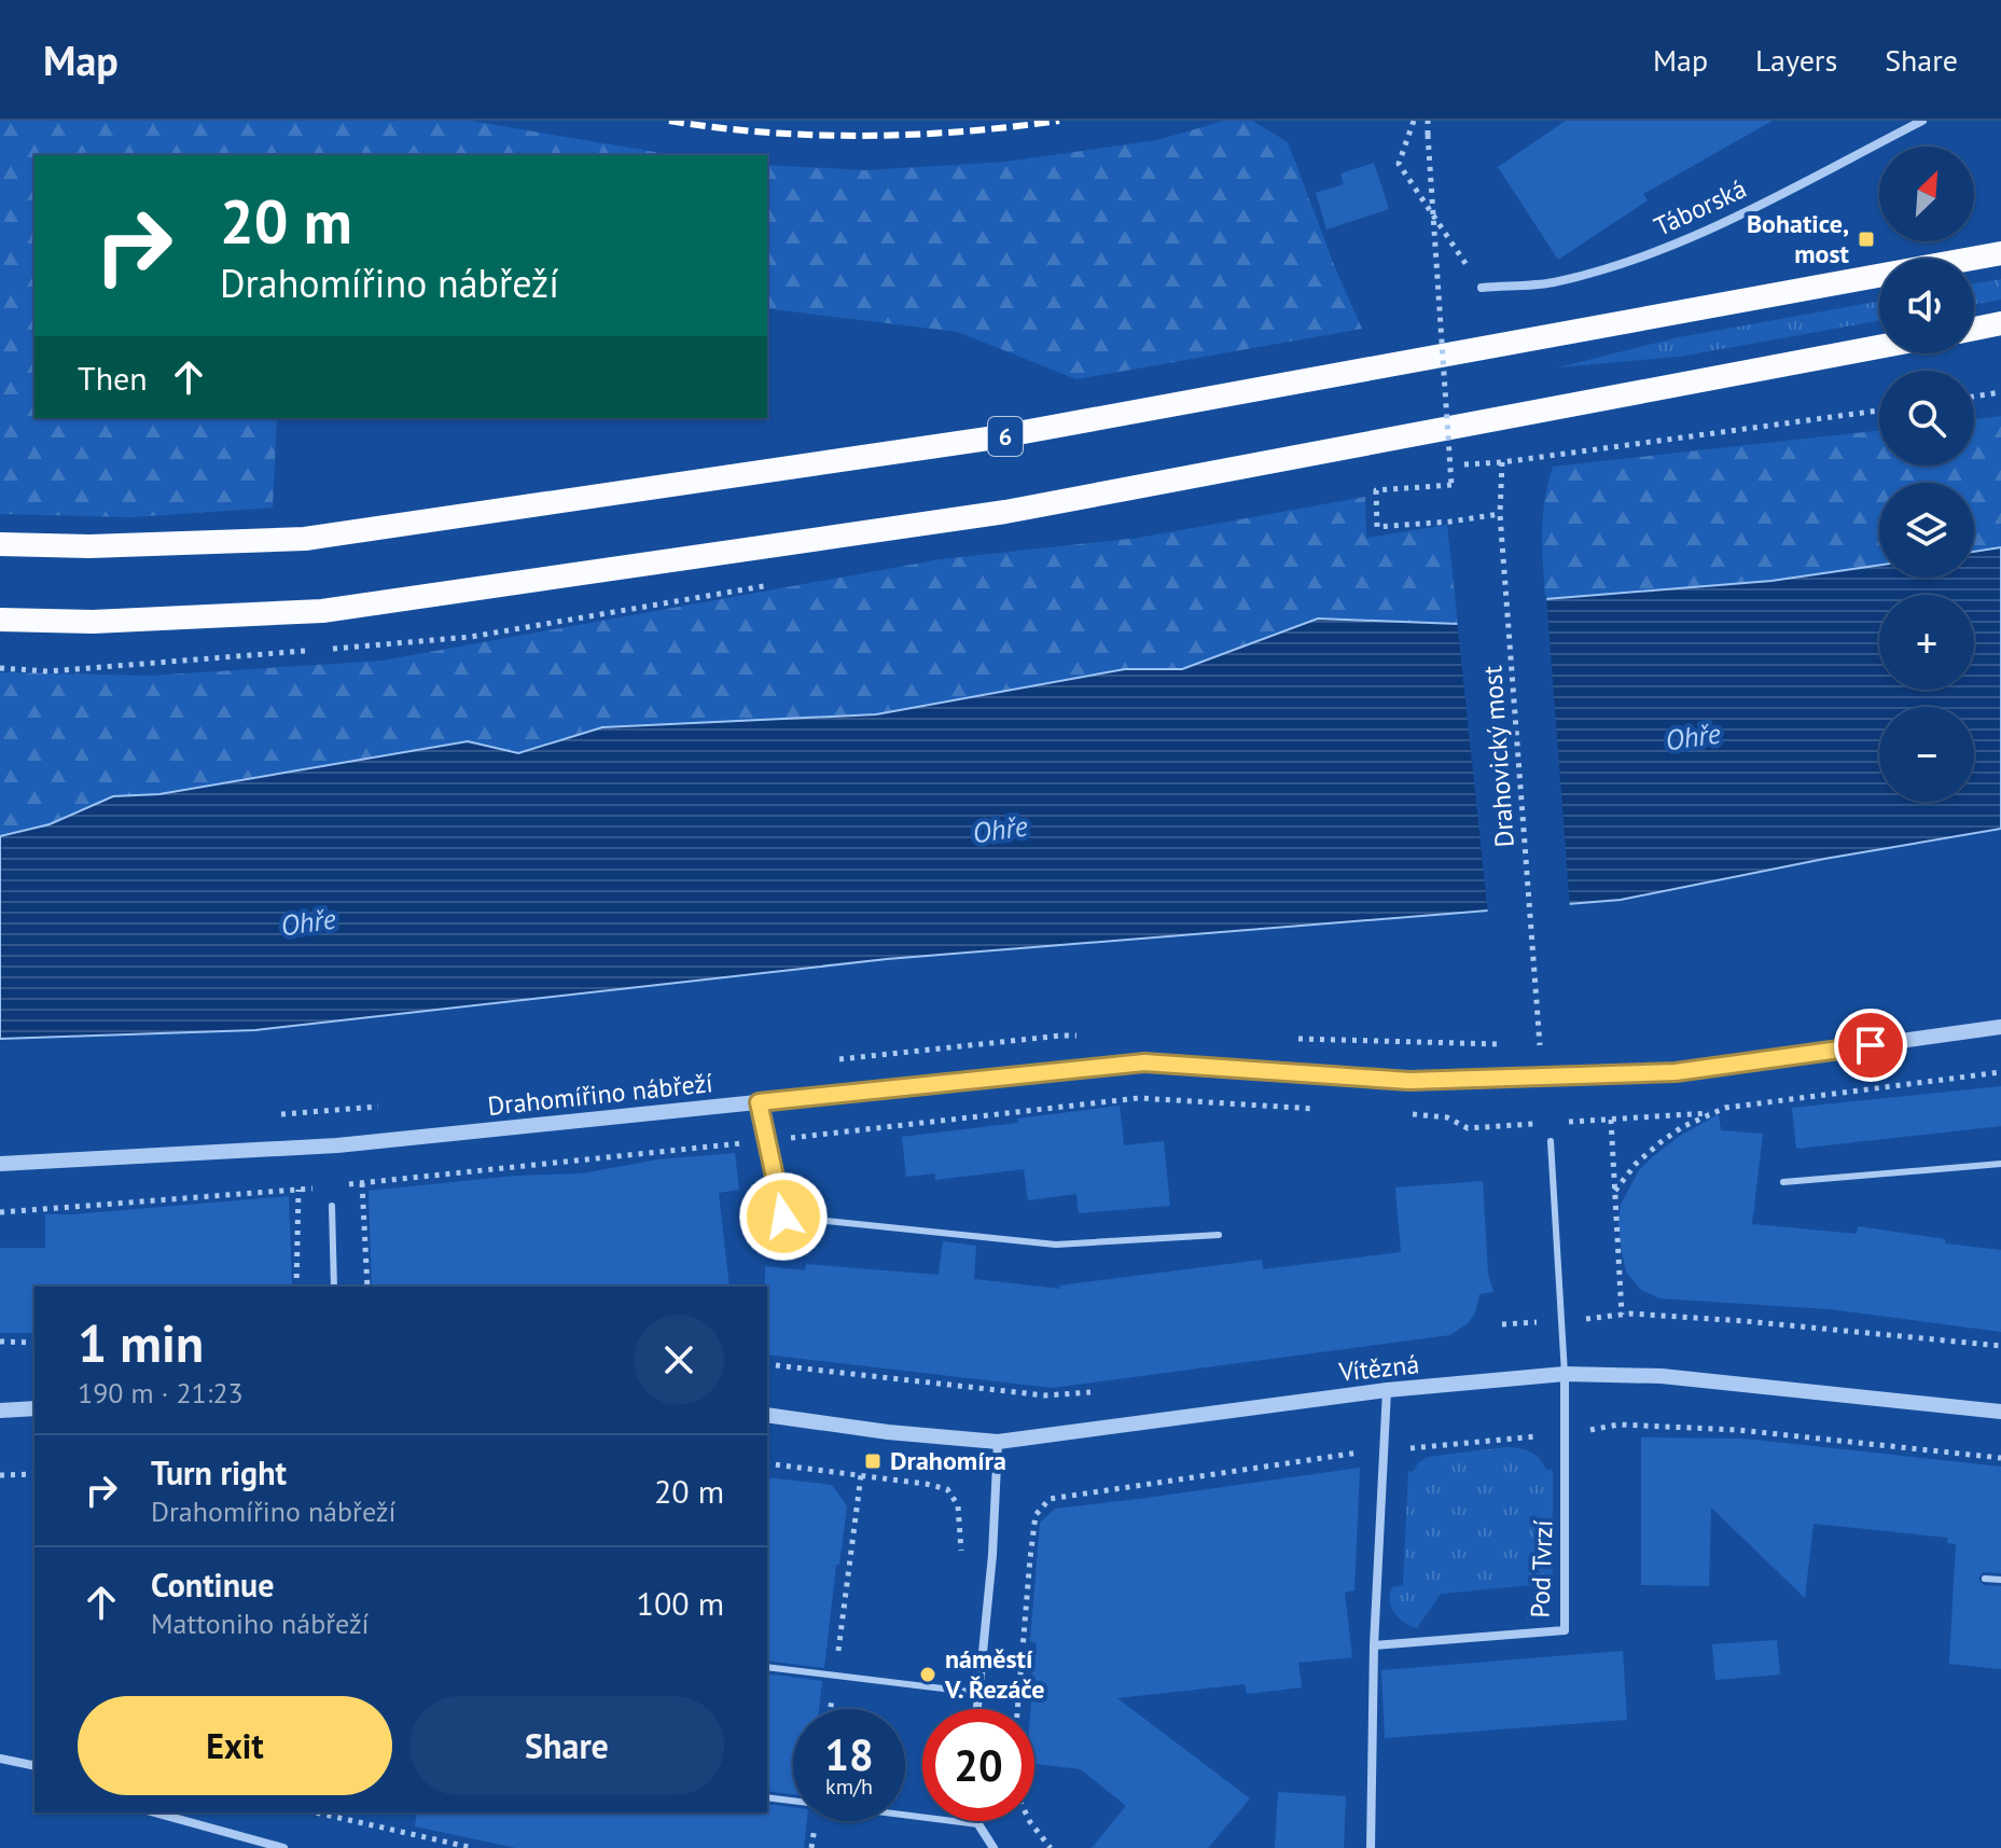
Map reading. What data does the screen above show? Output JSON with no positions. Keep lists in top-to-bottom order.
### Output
{
  "streets": {
    "highway": ["6"],
    "street": [
      "Táborská",
      "Drahomířino nábřeží",
      "Vítězná",
      "Pod Tvrzí"
    ],
    "path": ["Drahovický most"]
  },
  "crossings": [
    ["Vítězná", "Pod Tvrzí"]
  ],
  "water": ["Ohře"],
  "places": {
    "transit": ["Bohatice, most", "Drahomíra"],
    "other": ["náměstí V. Řezáče"]
  },
  "north": "top right",
  "page": {
    "header": "Map",
    "nav": ["Map", "Layers", "Share"],
    "map_buttons": ["+", "−"],
    "turn": ["20 m", "Drahomířino nábřeží"],
    "then": "Then",
    "heading": ["1 min", "190 m · 21:23"],
    "list": [
      {
        "name": "Turn right",
        "note": "Drahomířino nábřeží",
        "value": "20 m"
      },
      {
        "name": "Continue",
        "note": "Mattoniho nábřeží",
        "value": "100 m"
      }
    ],
    "buttons": ["Exit", "Share"],
    "speed": "18 km/h",
    "limit": "20"
  }
}
